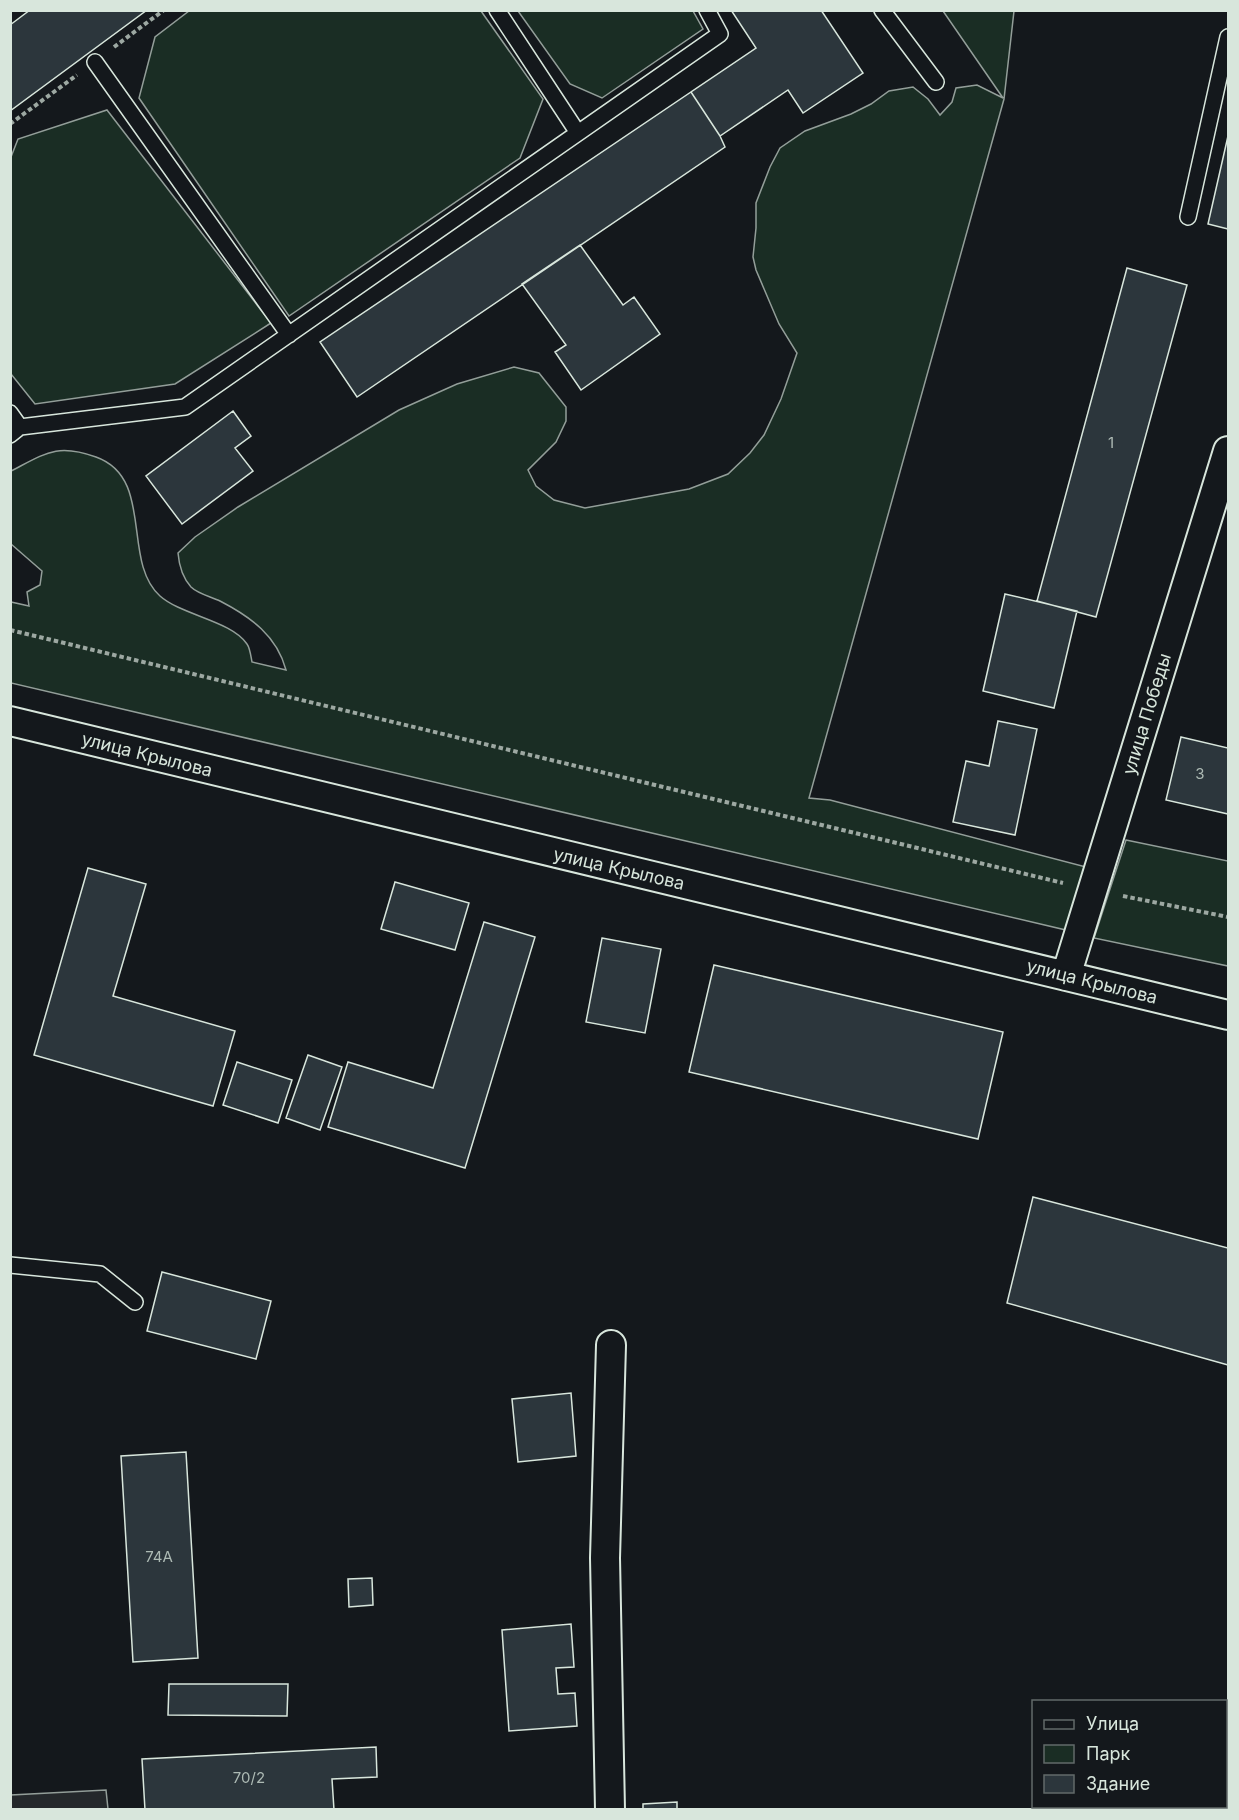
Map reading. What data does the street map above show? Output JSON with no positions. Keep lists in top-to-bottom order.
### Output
{
  "streets": {
    "street": ["улица Победы", "улица Крылова"]
  },
  "crossings": [
    ["улица Победы", "улица Крылова"]
  ],
  "house_numbers": [
    "1",
    "3",
    "74А",
    "70/2"
  ],
  "legend": ["Улица", "Парк", "Здание"]
}
